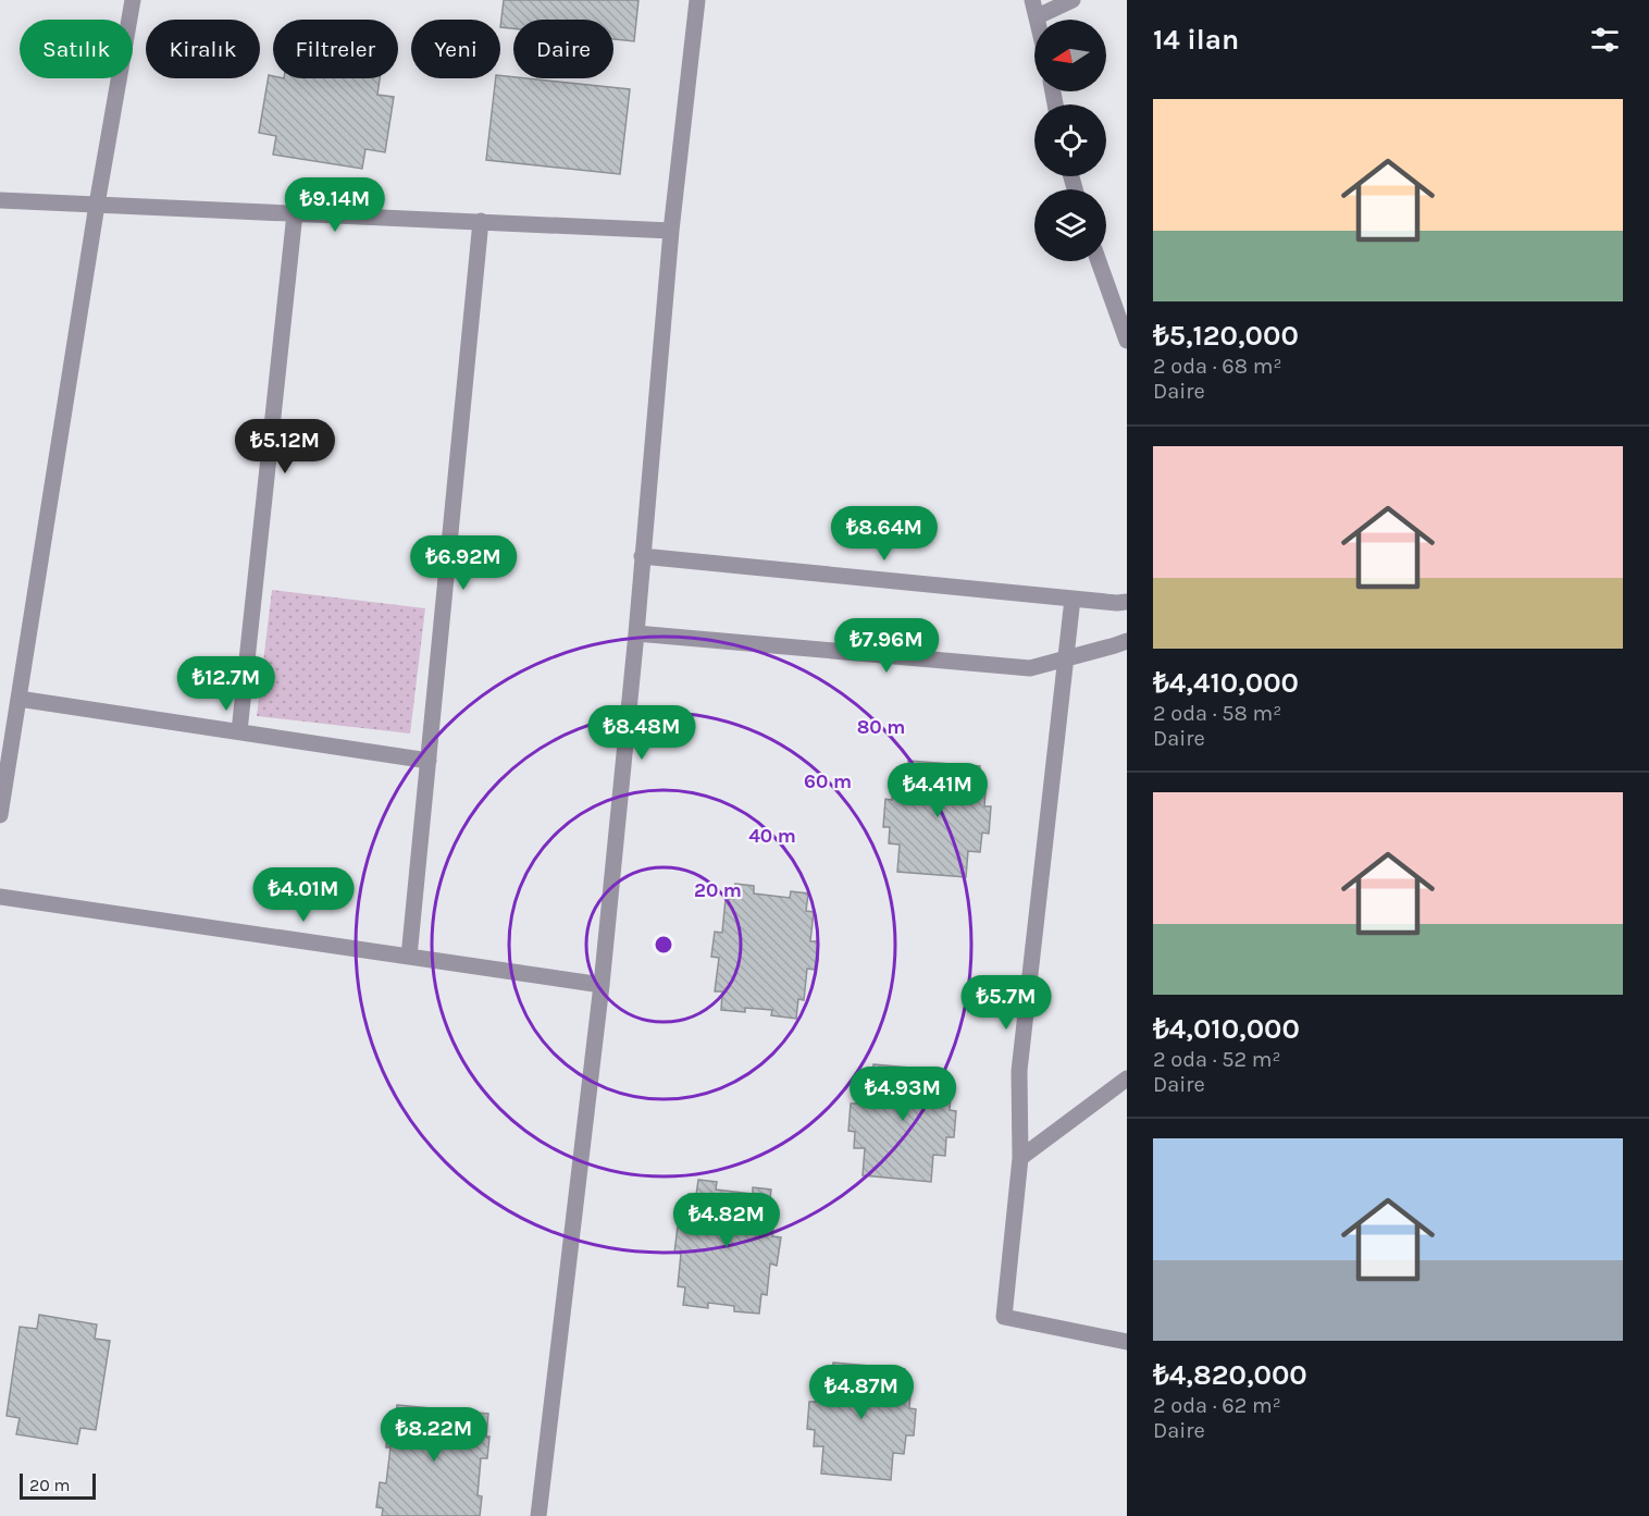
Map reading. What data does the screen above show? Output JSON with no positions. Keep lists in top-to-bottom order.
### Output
{
  "scale_bar": "20 m",
  "north": "left",
  "page": {
    "heading": "14 ilan",
    "chip": [
      "Satılık",
      "Kiralık",
      "Filtreler",
      "Yeni",
      "Daire"
    ],
    "list": [
      {
        "name": "₺5,120,000",
        "note": "2 oda · 68 m² · Daire"
      },
      {
        "name": "₺4,410,000",
        "note": "2 oda · 58 m² · Daire"
      },
      {
        "name": "₺4,010,000",
        "note": "2 oda · 52 m² · Daire"
      },
      {
        "name": "₺4,820,000",
        "note": "2 oda · 62 m² · Daire"
      }
    ],
    "price": [
      "₺9.14M",
      "₺5.12M",
      "₺8.64M",
      "₺6.92M",
      "₺7.96M",
      "₺12.7M",
      "₺8.48M",
      "₺4.41M",
      "₺4.01M",
      "₺5.7M",
      "₺4.93M",
      "₺4.82M",
      "₺4.87M",
      "₺8.22M"
    ],
    "scale": "20 m"
  },
  "rings": [
    "80 m",
    "60 m",
    "40 m",
    "20 m"
  ]
}
